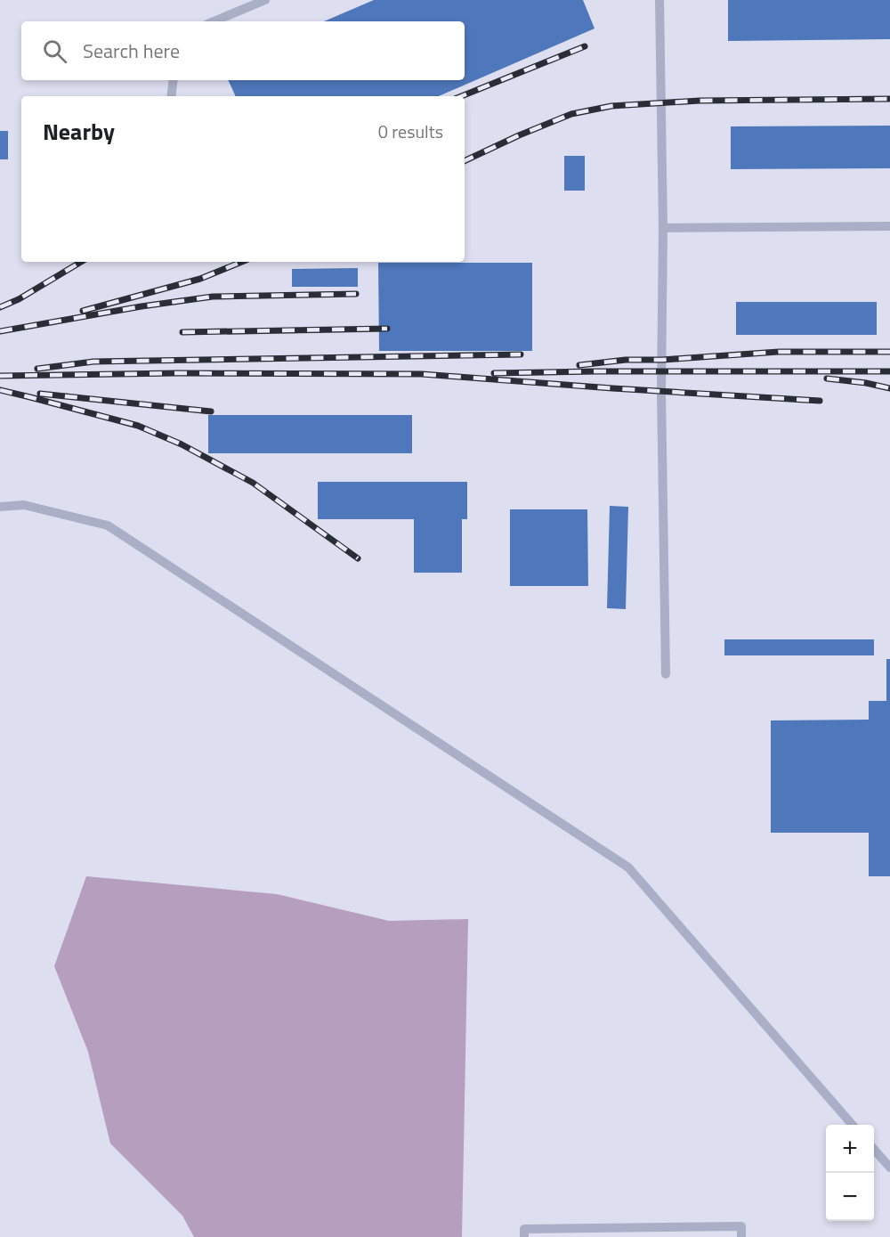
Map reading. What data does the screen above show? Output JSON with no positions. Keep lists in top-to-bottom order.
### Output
{
  "page": {
    "search": "Search here",
    "heading": ["Nearby", "0 results"],
    "map_buttons": ["+", "−"]
  }
}
